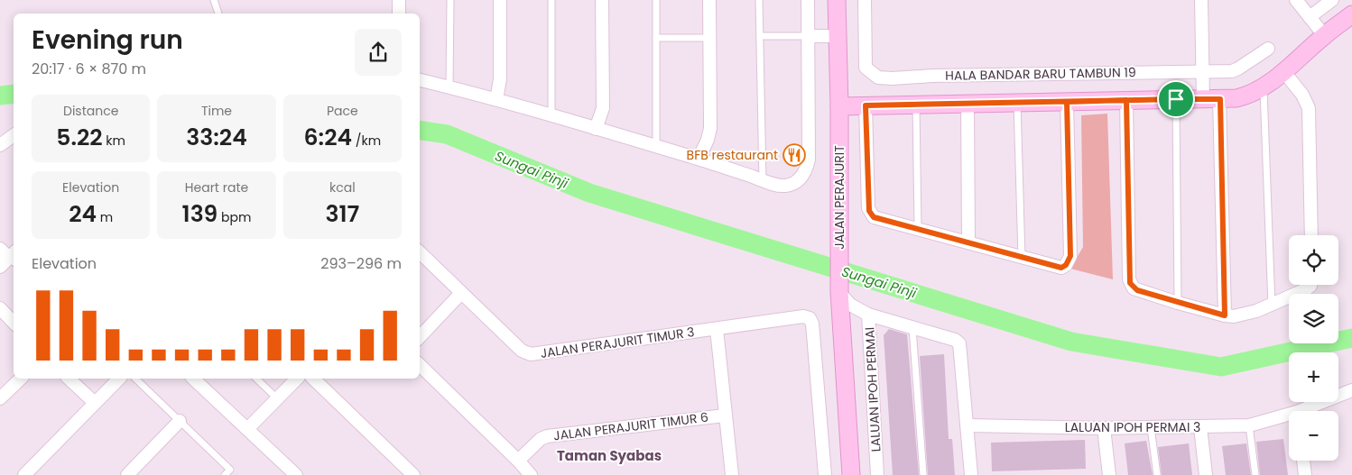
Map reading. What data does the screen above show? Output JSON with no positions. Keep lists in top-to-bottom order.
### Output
{
  "streets": {
    "street": [
      "HALA BANDAR BARU TAMBUN 19",
      "JALAN PERAJURIT",
      "JALAN PERAJURIT TIMUR 3",
      "LALUAN IPOH PERMAI",
      "JALAN PERAJURIT TIMUR 6",
      "LALUAN IPOH PERMAI 3"
    ]
  },
  "crossings": [
    ["JALAN PERAJURIT", "LALUAN IPOH PERMAI"]
  ],
  "districts": ["Taman Syabas"],
  "water": ["Sungai Pinji"],
  "places": {
    "restaurant": ["BFB restaurant"]
  },
  "page": {
    "heading": ["Evening run", "20:17 · 6 × 870 m"],
    "stats": [
      ["Distance", "5.22 km"],
      ["Time", "33:24"],
      ["Pace", "6:24 /km"],
      ["Elevation", "24 m"],
      ["Heart rate", "139 bpm"],
      ["kcal", "317"]
    ],
    "map_buttons": ["+", "−"],
    "chart": ["Elevation", "293–296 m"]
  }
}
